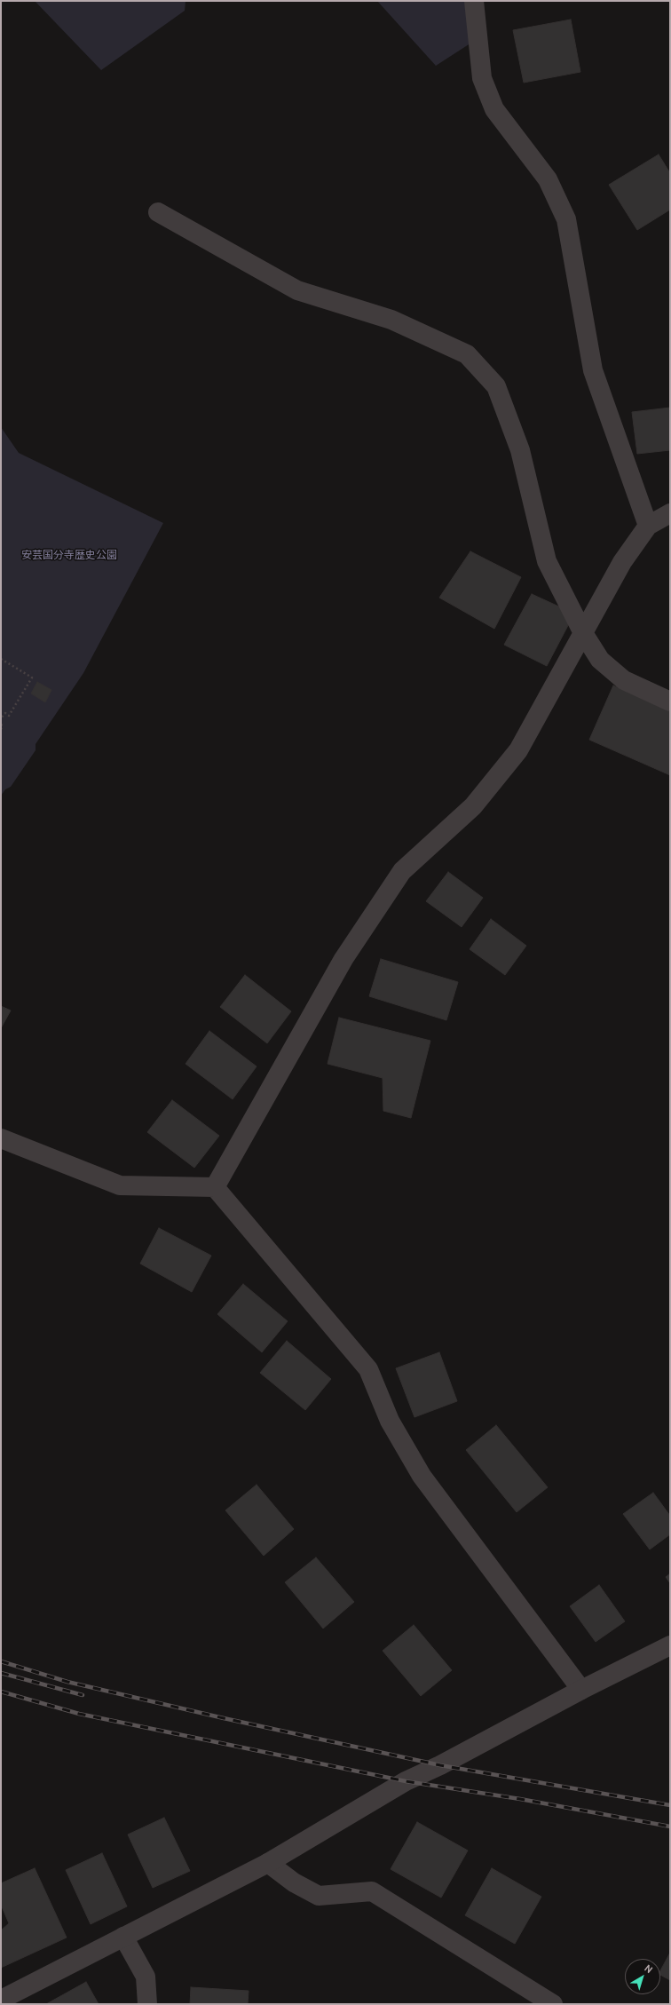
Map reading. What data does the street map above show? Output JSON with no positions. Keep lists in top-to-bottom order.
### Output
{
  "parks": ["安芸国分寺歴史公園"],
  "north": "top right"
}
